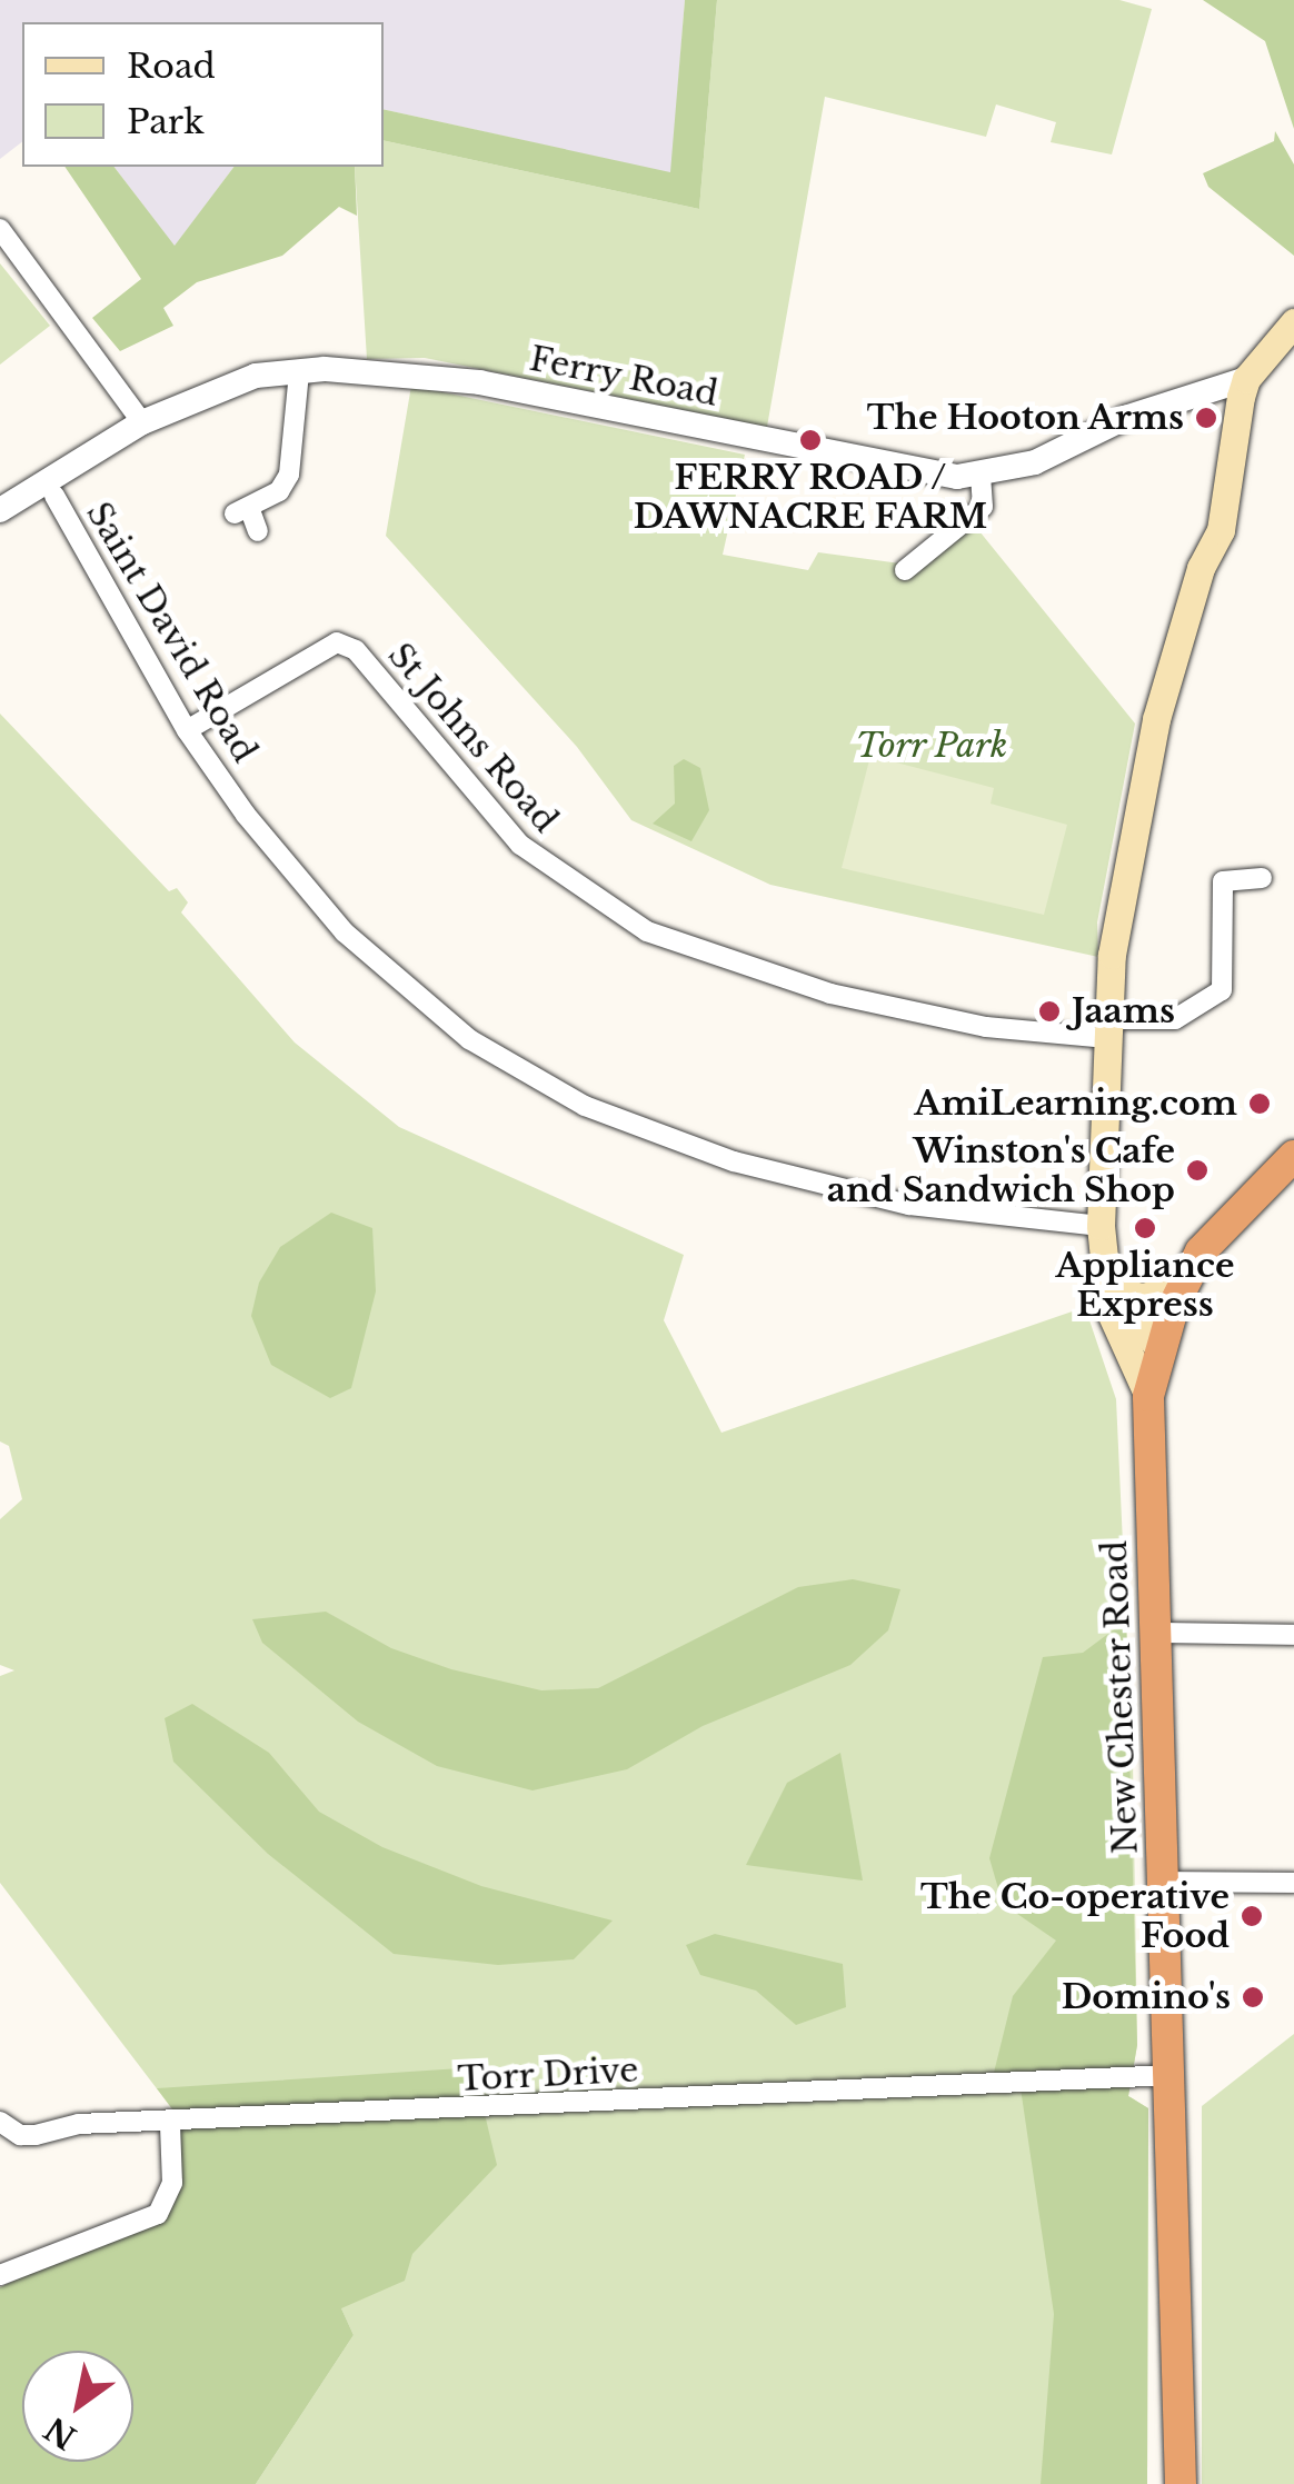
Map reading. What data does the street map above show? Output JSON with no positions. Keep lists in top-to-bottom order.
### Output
{
  "streets": {
    "highway": ["New Chester Road"],
    "street": [
      "Ferry Road",
      "Saint David Road",
      "St Johns Road",
      "Torr Drive"
    ]
  },
  "crossings": [
    ["Saint David Road", "St Johns Road"],
    ["New Chester Road", "Torr Drive"]
  ],
  "parks": ["Torr Park"],
  "places": [
    "The Hooton Arms",
    "FERRY ROAD / DAWNACRE FARM",
    "Jaams",
    "AmiLearning.com",
    "Winston's Cafe and Sandwich Shop",
    "Appliance Express",
    "The Co-operative Food",
    "Domino's"
  ],
  "legend": ["Road", "Park"],
  "north": "bottom left"
}
